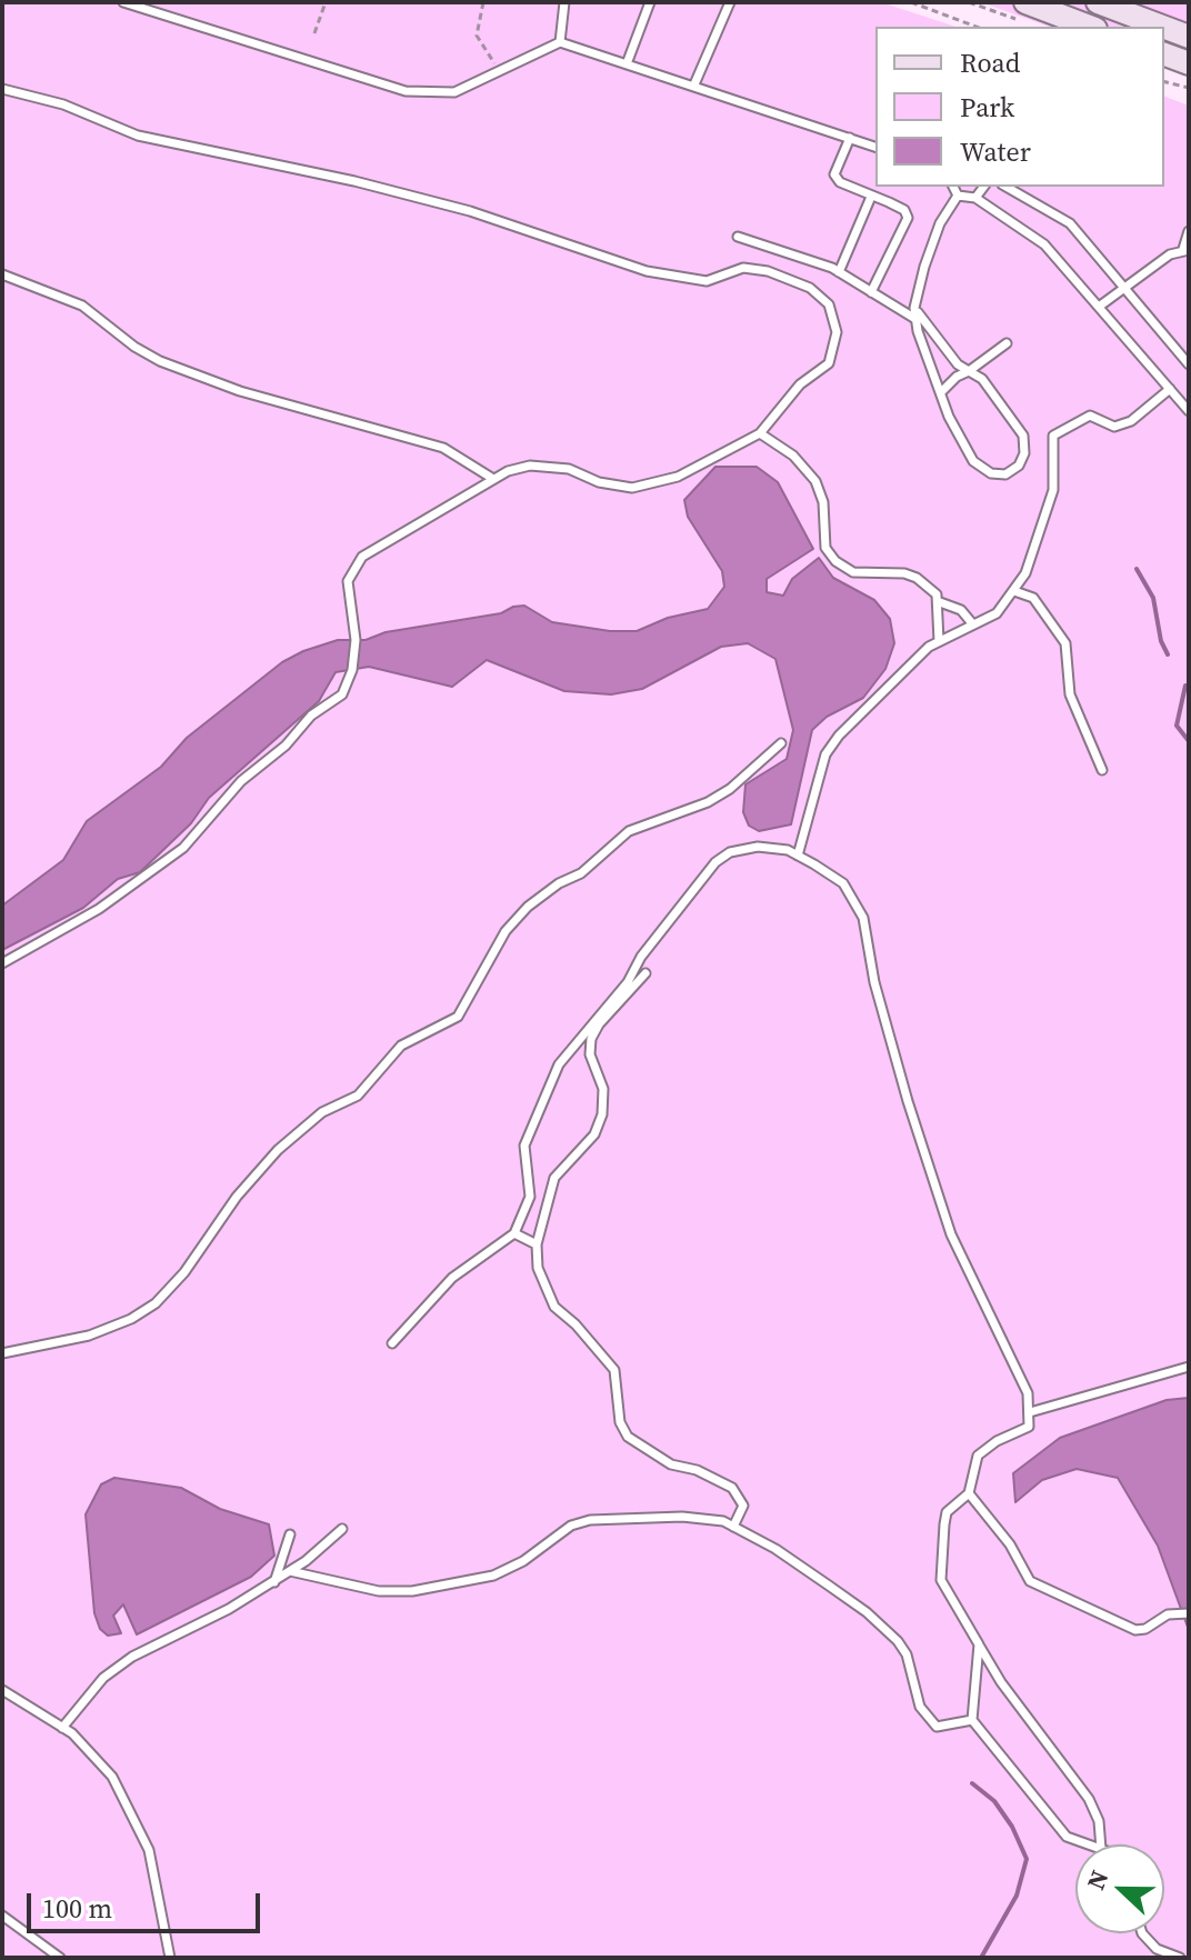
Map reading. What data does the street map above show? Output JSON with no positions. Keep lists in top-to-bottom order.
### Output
{
  "legend": ["Road", "Park", "Water"],
  "scale_bar": "100 m",
  "north": "left"
}
